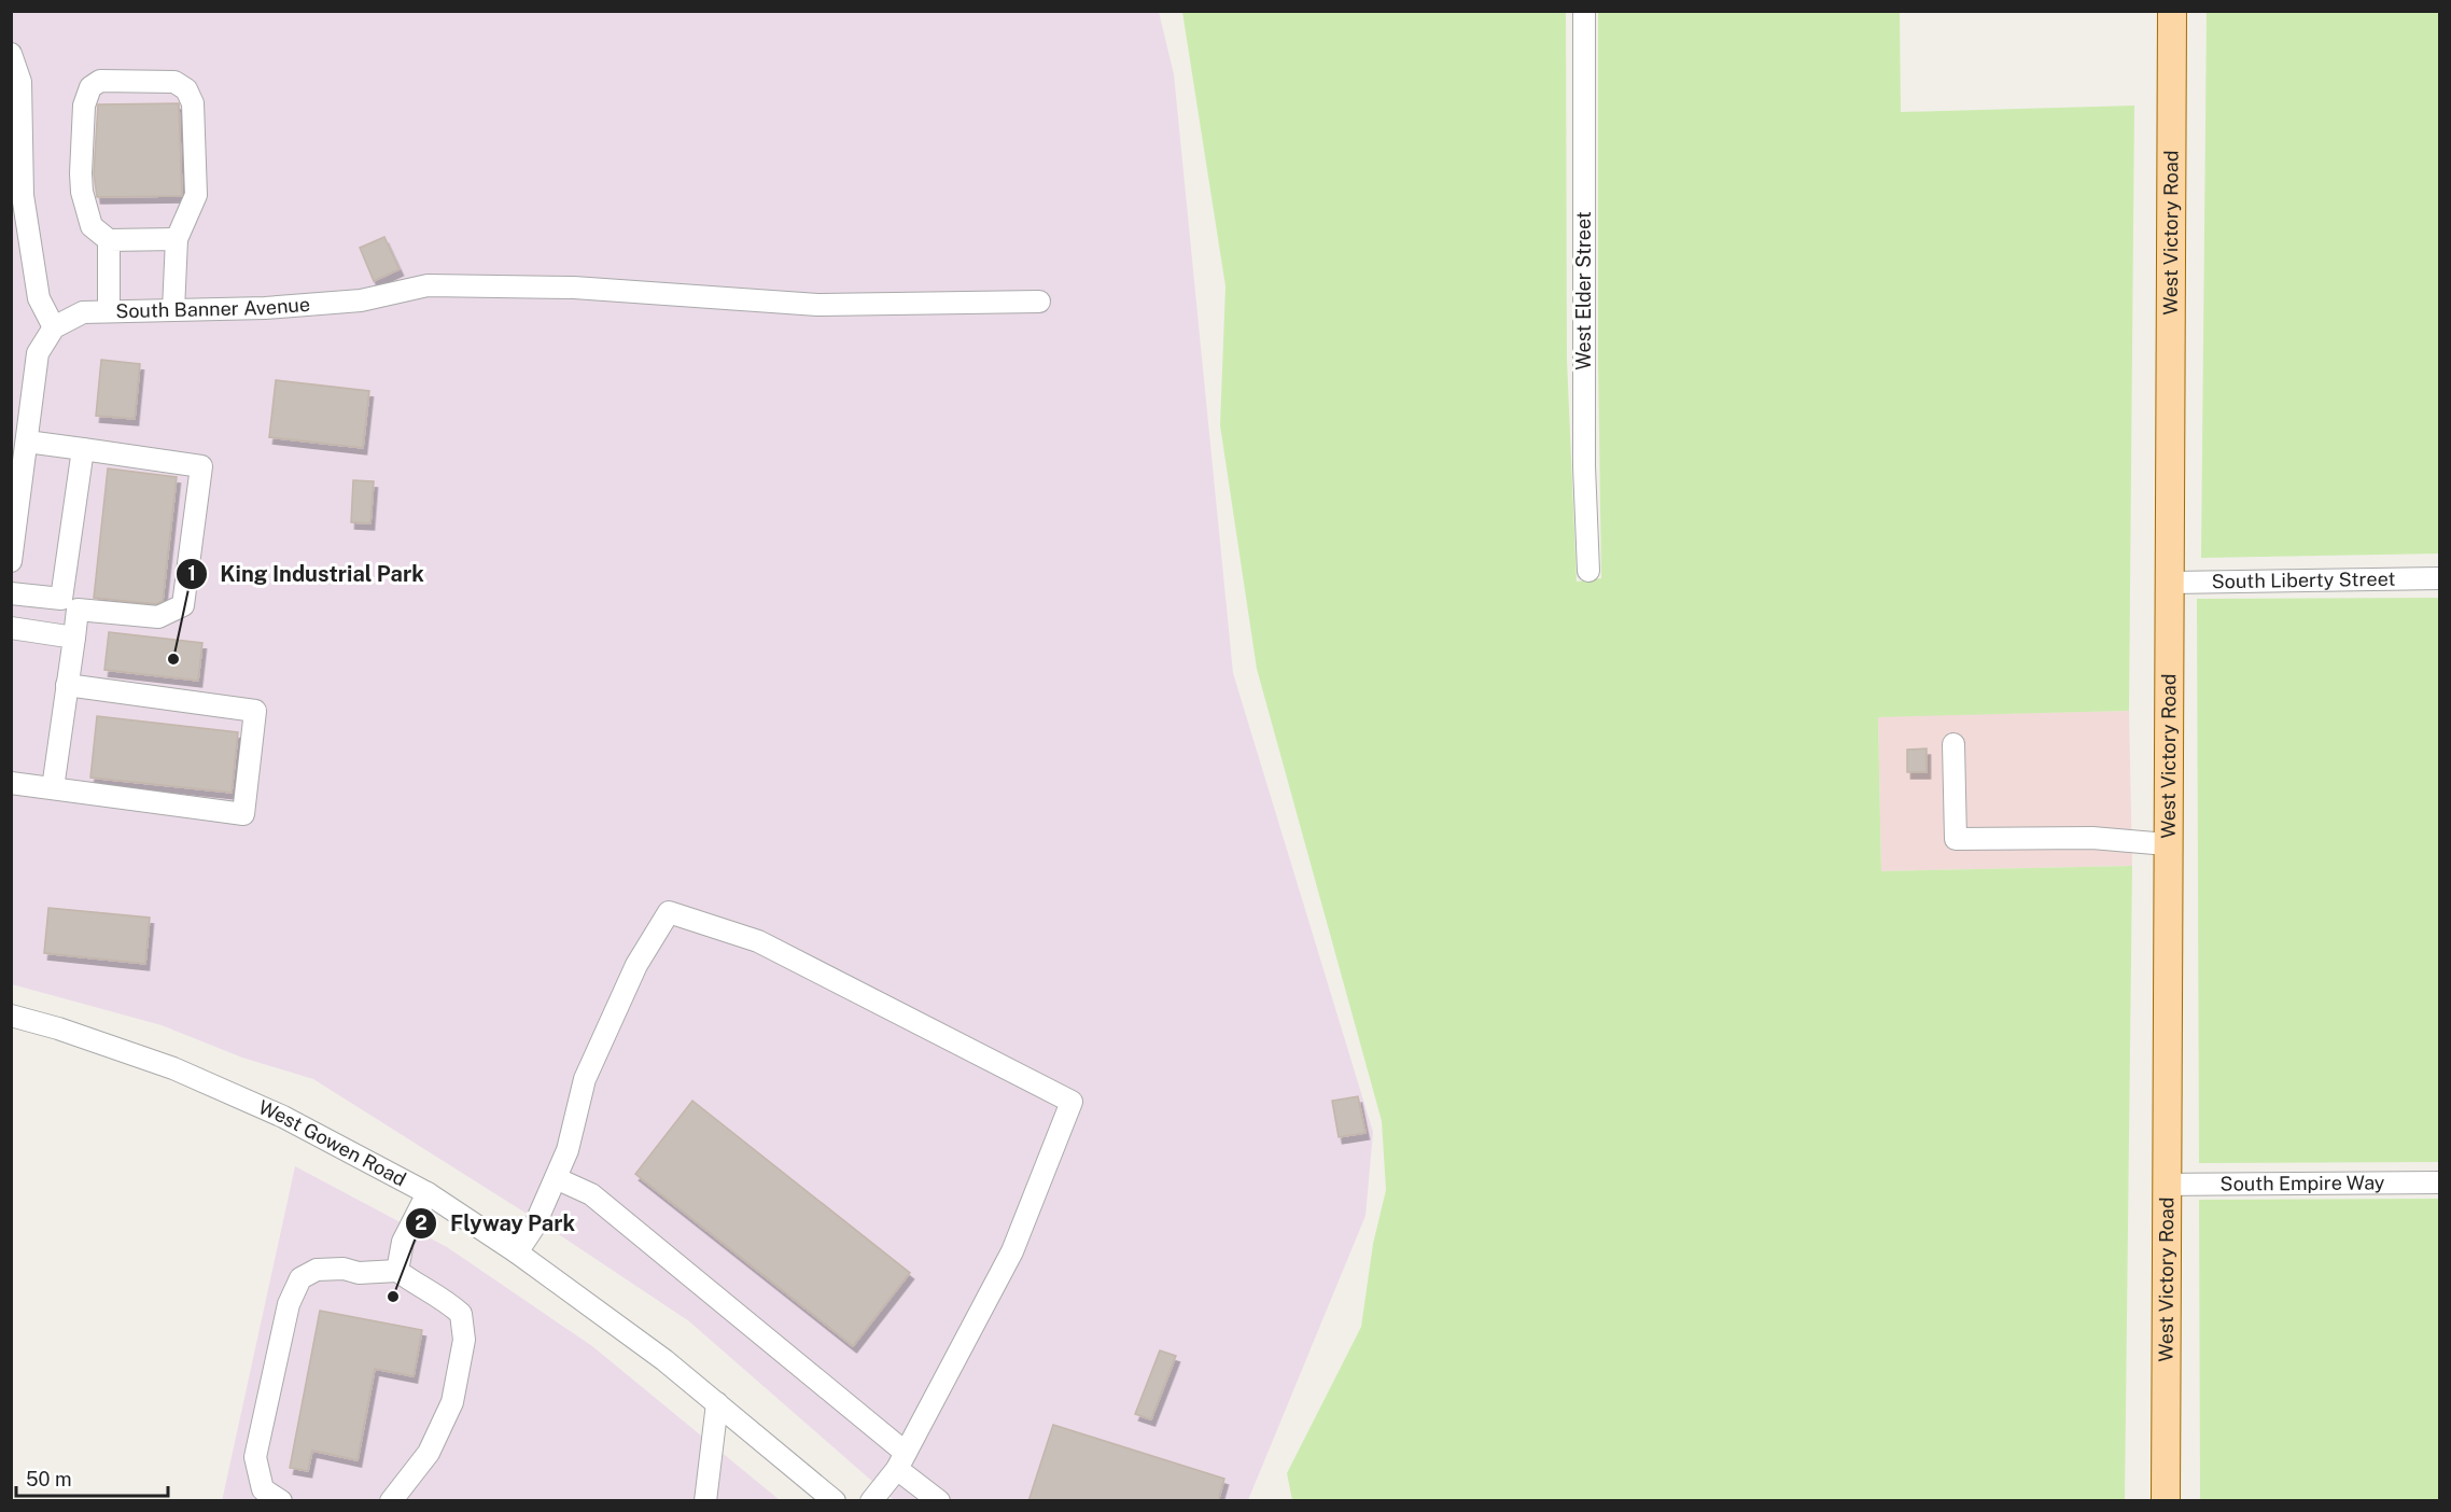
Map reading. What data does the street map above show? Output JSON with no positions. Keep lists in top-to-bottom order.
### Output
{
  "streets": {
    "main road": ["West Victory Road"],
    "street": [
      "West Elder Street",
      "South Banner Avenue",
      "South Liberty Street",
      "West Gowen Road",
      "South Empire Way"
    ]
  },
  "crossings": [
    ["West Victory Road", "South Liberty Street"],
    ["West Victory Road", "South Empire Way"]
  ],
  "places": ["King Industrial Park", "Flyway Park"],
  "scale_bar": "50 m"
}
